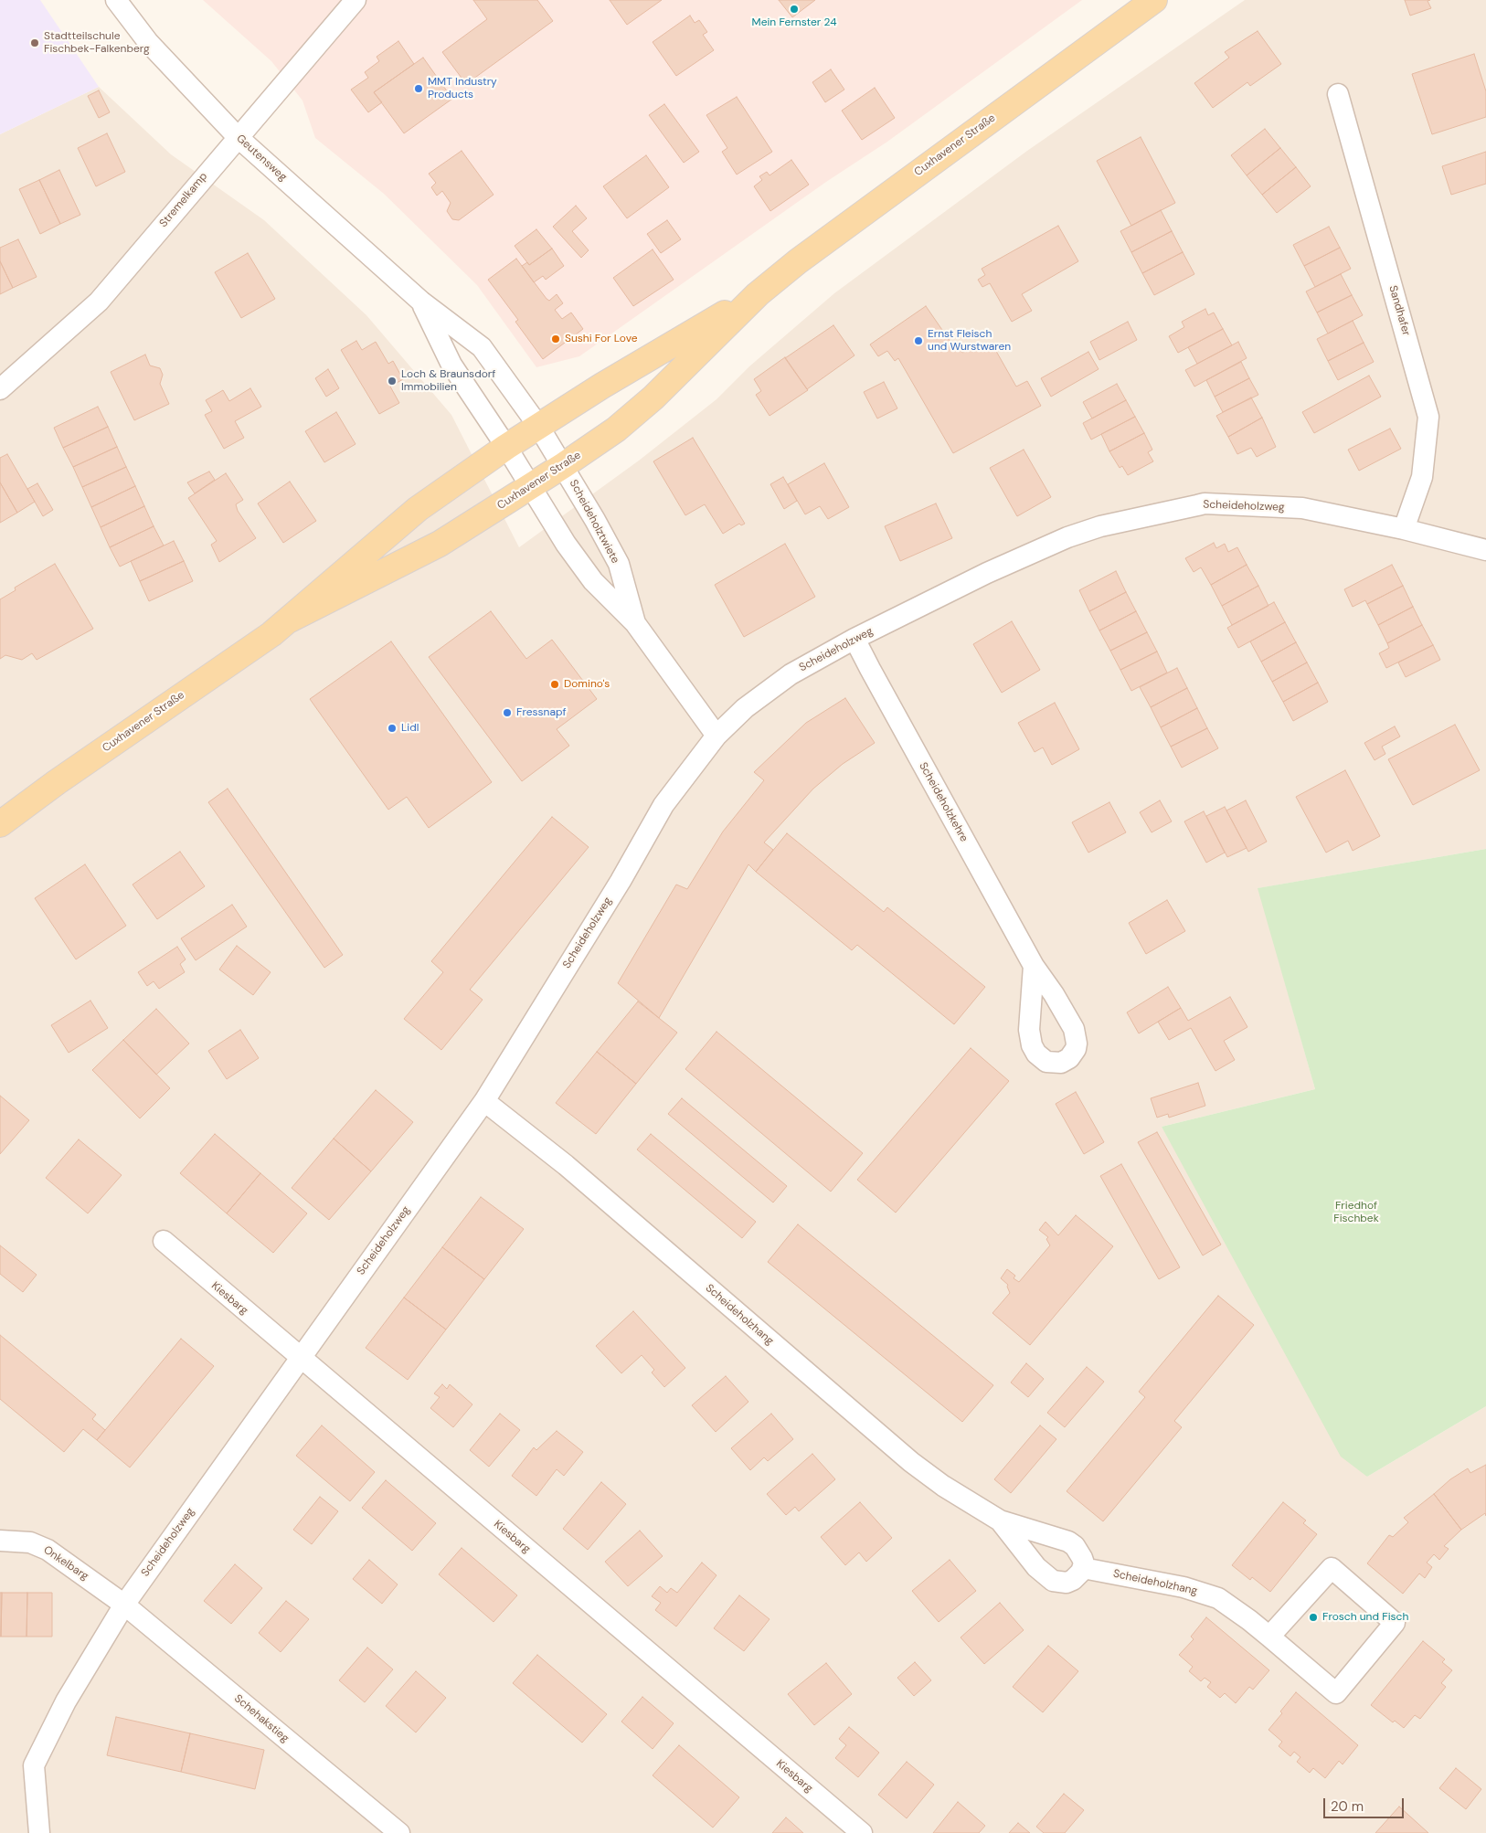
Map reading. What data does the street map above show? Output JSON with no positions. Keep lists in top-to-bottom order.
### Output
{
  "streets": {
    "main road": ["Cuxhavener Straße"],
    "street": [
      "Geutensweg",
      "Stremelkamp",
      "Sandhafer",
      "Scheideholzweg",
      "Scheideholztwiete",
      "Scheideholzkehre",
      "Kiesbarg",
      "Scheideholzhang",
      "Onkelbarg",
      "Schehakstieg"
    ]
  },
  "crossings": [
    ["Cuxhavener Straße", "Geutensweg"],
    ["Cuxhavener Straße", "Scheideholztwiete"],
    ["Geutensweg", "Stremelkamp"],
    ["Geutensweg", "Scheideholztwiete"],
    ["Sandhafer", "Scheideholzweg"],
    ["Scheideholzweg", "Scheideholztwiete"],
    ["Scheideholzweg", "Scheideholzkehre"],
    ["Scheideholzweg", "Kiesbarg"],
    ["Scheideholzweg", "Scheideholzhang"],
    ["Scheideholzweg", "Onkelbarg"],
    ["Scheideholzweg", "Schehakstieg"],
    ["Onkelbarg", "Schehakstieg"]
  ],
  "parks": ["Friedhof Fischbek"],
  "places": [
    "Mein Fernster 24",
    "Stadtteilschule Fischbek-Falkenberg",
    "MMT Industry Products",
    "Sushi For Love",
    "Ernst Fleisch und Wurstwaren",
    "Loch & Braunsdorf Immobilien",
    "Domino's",
    "Fressnapf",
    "Lidl",
    "Frosch und Fisch"
  ],
  "scale_bar": "20 m"
}
